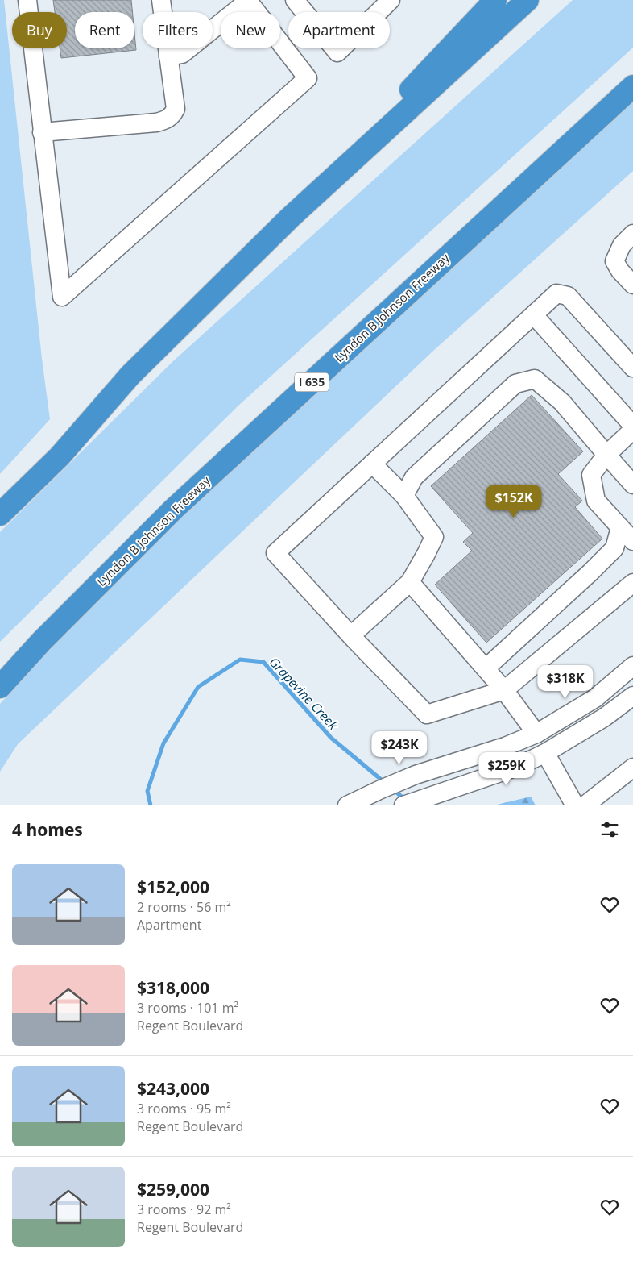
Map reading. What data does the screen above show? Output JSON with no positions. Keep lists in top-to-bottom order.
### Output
{
  "streets": {
    "highway": ["Lyndon B Johnson Freeway", "I 635"]
  },
  "water": ["Grapevine Creek"],
  "page": {
    "chip": [
      "Buy",
      "Rent",
      "Filters",
      "New",
      "Apartment"
    ],
    "price": [
      "$152K",
      "$318K",
      "$243K",
      "$259K"
    ],
    "heading": "4 homes",
    "list": [
      {
        "name": "$152,000",
        "note": "2 rooms · 56 m² · Apartment"
      },
      {
        "name": "$318,000",
        "note": "3 rooms · 101 m² · Regent Boulevard"
      },
      {
        "name": "$243,000",
        "note": "3 rooms · 95 m² · Regent Boulevard"
      },
      {
        "name": "$259,000",
        "note": "3 rooms · 92 m² · Regent Boulevard"
      }
    ]
  }
}
